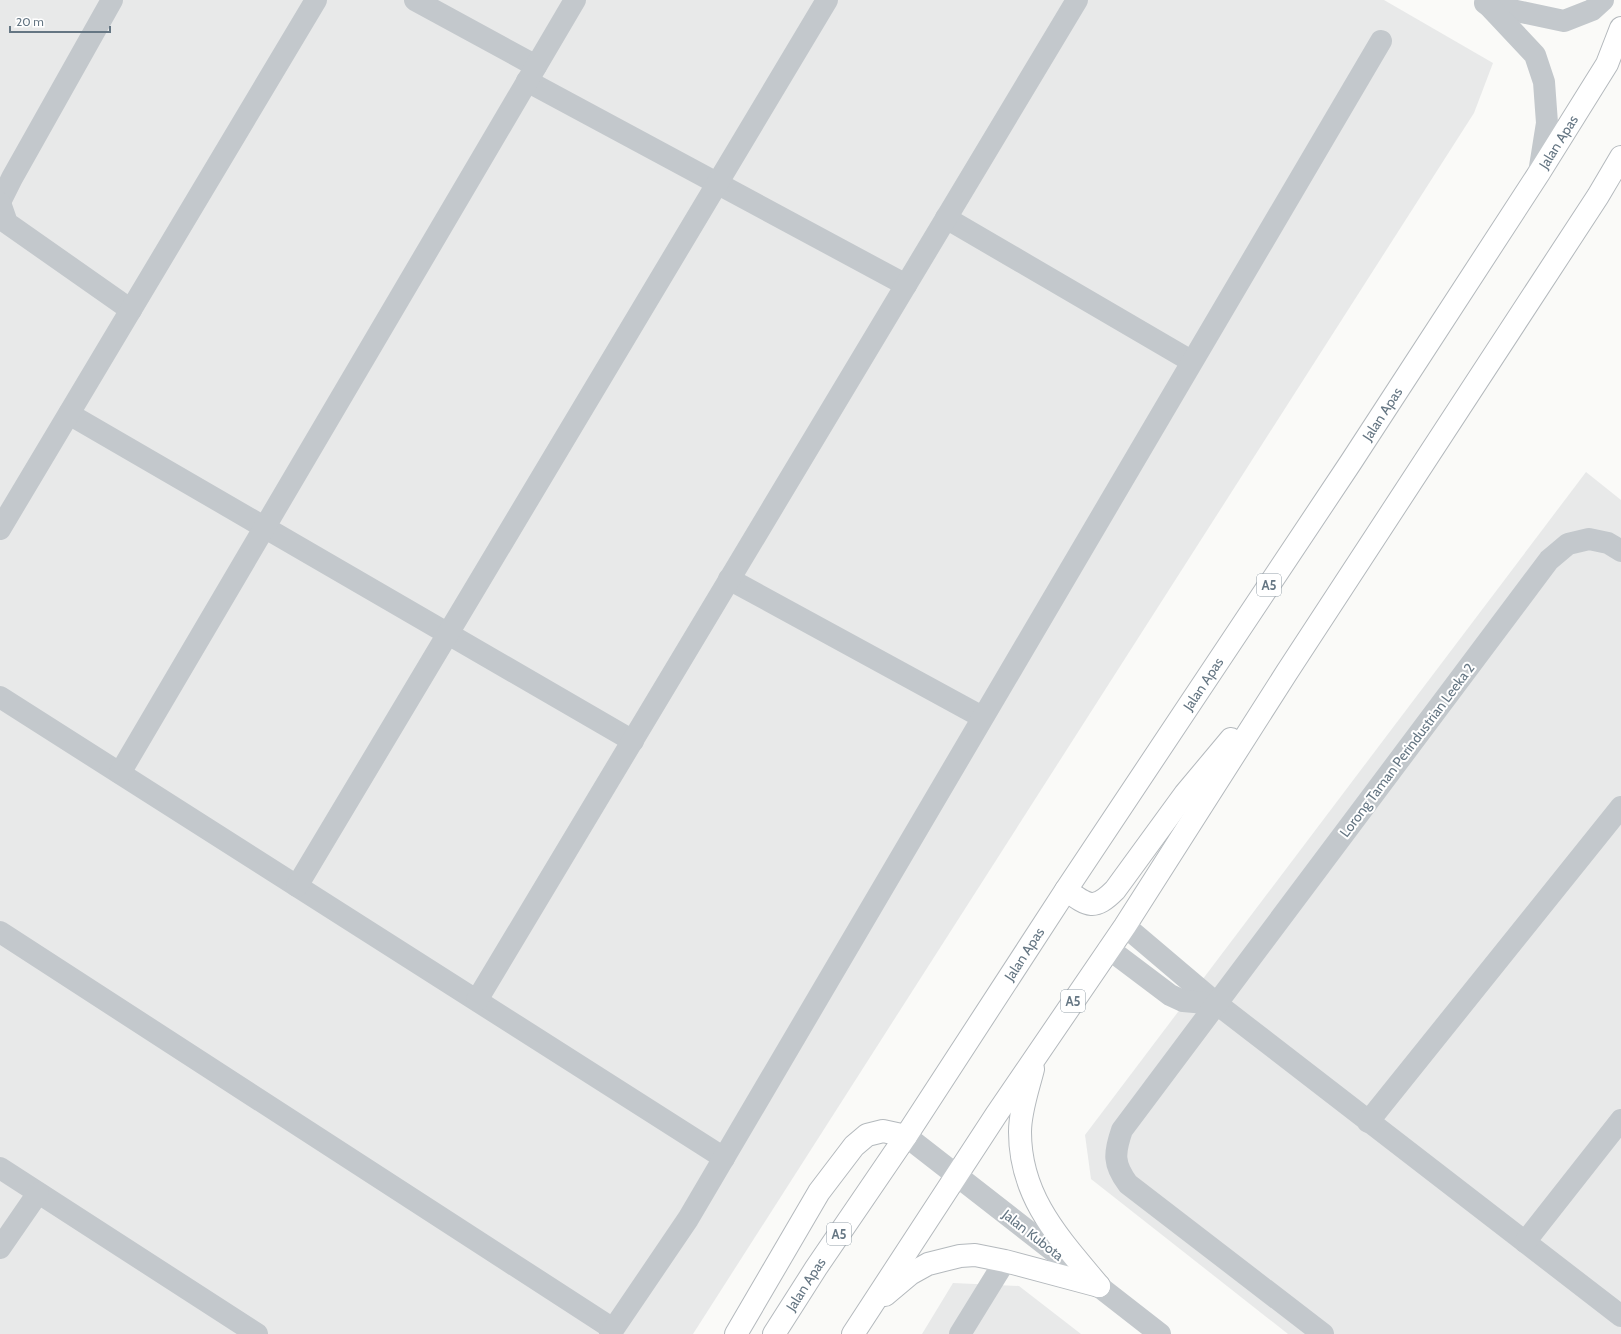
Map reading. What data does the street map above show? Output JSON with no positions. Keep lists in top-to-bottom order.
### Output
{
  "streets": {
    "highway": ["Jalan Apas", "A5"],
    "street": ["Lorong Taman Perindustrian Leeka 2", "Jalan Kubota"]
  },
  "crossings": [
    ["Jalan Apas", "Jalan Kubota"],
    ["A5", "Jalan Kubota"]
  ],
  "scale_bar": "20 m"
}
